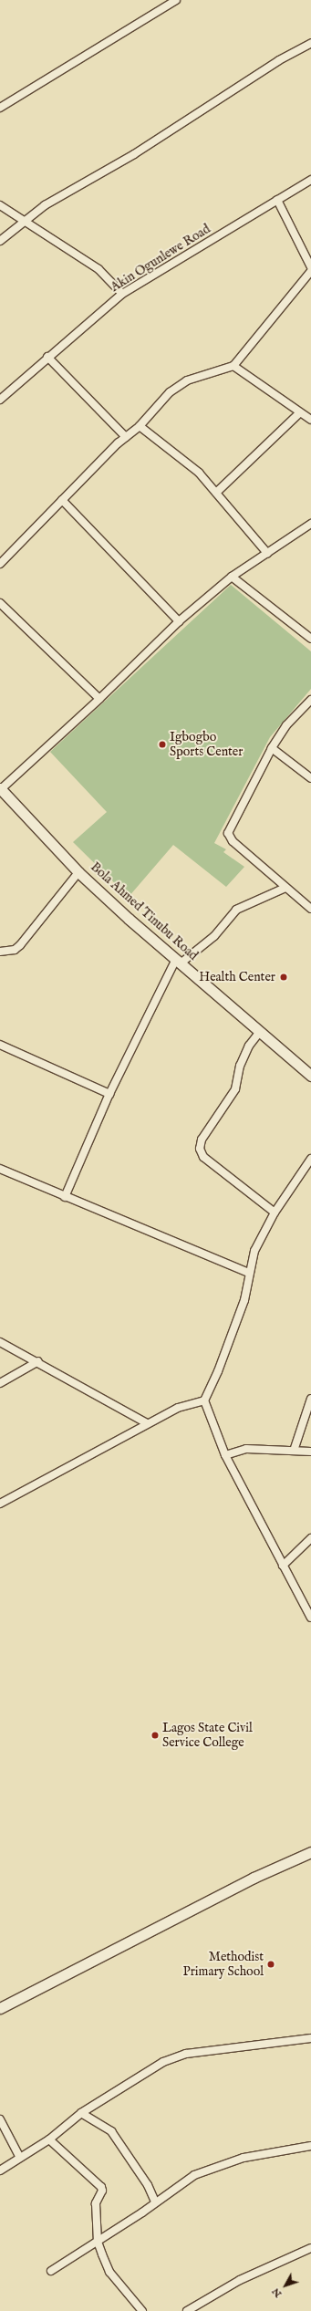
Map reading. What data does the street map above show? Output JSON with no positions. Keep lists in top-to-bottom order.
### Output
{
  "streets": {
    "main road": ["Bola Ahmed Tinubu Road"],
    "street": ["Akin Ogunlewe Road"]
  },
  "places": [
    "Igbogbo Sports Center",
    "Health Center",
    "Lagos State Civil Service College",
    "Methodist Primary School"
  ],
  "north": "bottom left"
}
